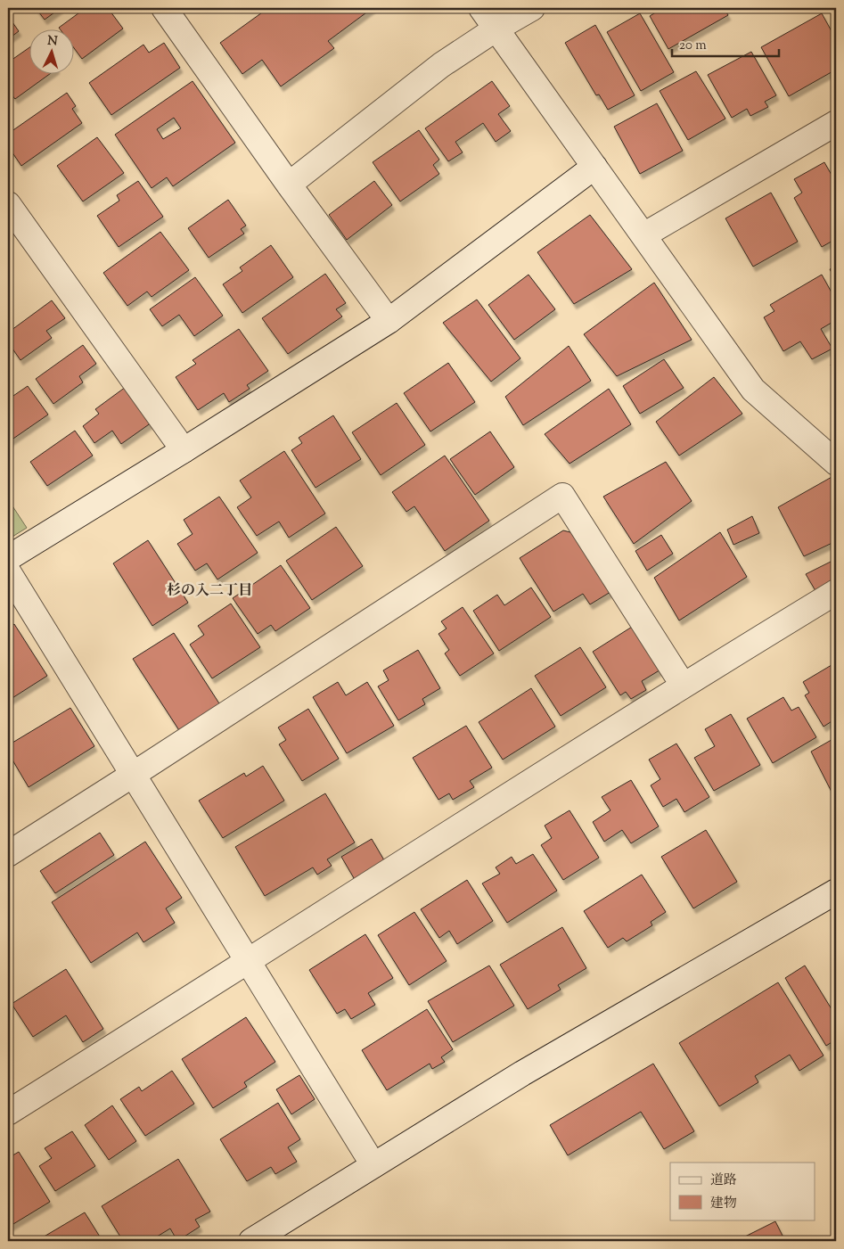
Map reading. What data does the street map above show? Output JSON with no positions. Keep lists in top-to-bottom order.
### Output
{
  "districts": ["杉の入二丁目"],
  "legend": ["道路", "建物"],
  "scale_bar": "20 m",
  "north": "top"
}
